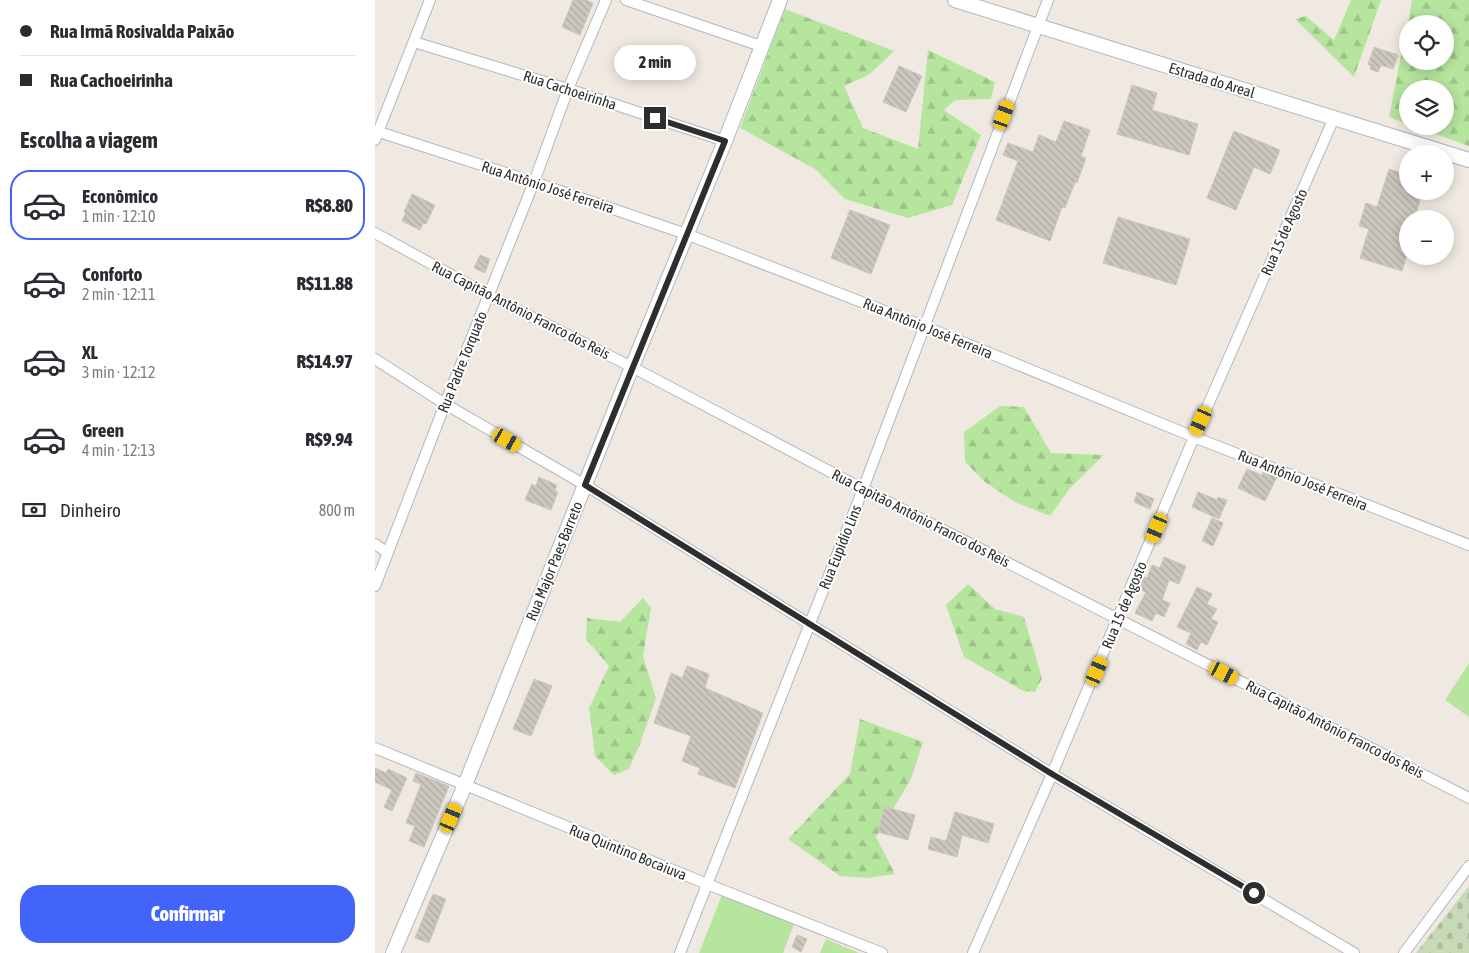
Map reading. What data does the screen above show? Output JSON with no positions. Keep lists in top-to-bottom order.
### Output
{
  "streets": {
    "street": [
      "Estrada do Areal",
      "Rua Cachoeirinha",
      "Rua Antônio José Ferreira",
      "Rua 15 de Agosto",
      "Rua Capitão Antônio Franco dos Reis",
      "Rua Padre Torquato",
      "Rua Eupídio Lins",
      "Rua Major Paes Barreto",
      "Rua Quintino Bocaiuva"
    ]
  },
  "crossings": [
    ["Estrada do Areal", "Rua 15 de Agosto"],
    ["Estrada do Areal", "Rua Eupídio Lins"],
    ["Rua Cachoeirinha", "Rua Padre Torquato"],
    ["Rua Cachoeirinha", "Rua Major Paes Barreto"],
    ["Rua Antônio José Ferreira", "Rua 15 de Agosto"],
    ["Rua Antônio José Ferreira", "Rua Padre Torquato"],
    ["Rua Antônio José Ferreira", "Rua Eupídio Lins"],
    ["Rua Antônio José Ferreira", "Rua Major Paes Barreto"],
    ["Rua 15 de Agosto", "Rua Capitão Antônio Franco dos Reis"],
    ["Rua Capitão Antônio Franco dos Reis", "Rua Padre Torquato"],
    ["Rua Capitão Antônio Franco dos Reis", "Rua Eupídio Lins"],
    ["Rua Capitão Antônio Franco dos Reis", "Rua Major Paes Barreto"],
    ["Rua Eupídio Lins", "Rua Quintino Bocaiuva"],
    ["Rua Major Paes Barreto", "Rua Quintino Bocaiuva"]
  ],
  "page": {
    "banner": ["Rua Irmã Rosivalda Paixão", "Rua Cachoeirinha"],
    "map_buttons": ["+", "−"],
    "bubble": "2 min",
    "heading": "Escolha a viagem",
    "list": [
      {
        "name": "Econômico",
        "note": "1 min · 12:10",
        "value": "R$8.80"
      },
      {
        "name": "Conforto",
        "note": "2 min · 12:11",
        "value": "R$11.88"
      },
      {
        "name": "XL",
        "note": "3 min · 12:12",
        "value": "R$14.97"
      },
      {
        "name": "Green",
        "note": "4 min · 12:13",
        "value": "R$9.94"
      }
    ],
    "pay": ["Dinheiro", "800 m"],
    "buttons": "Confirmar"
  }
}
